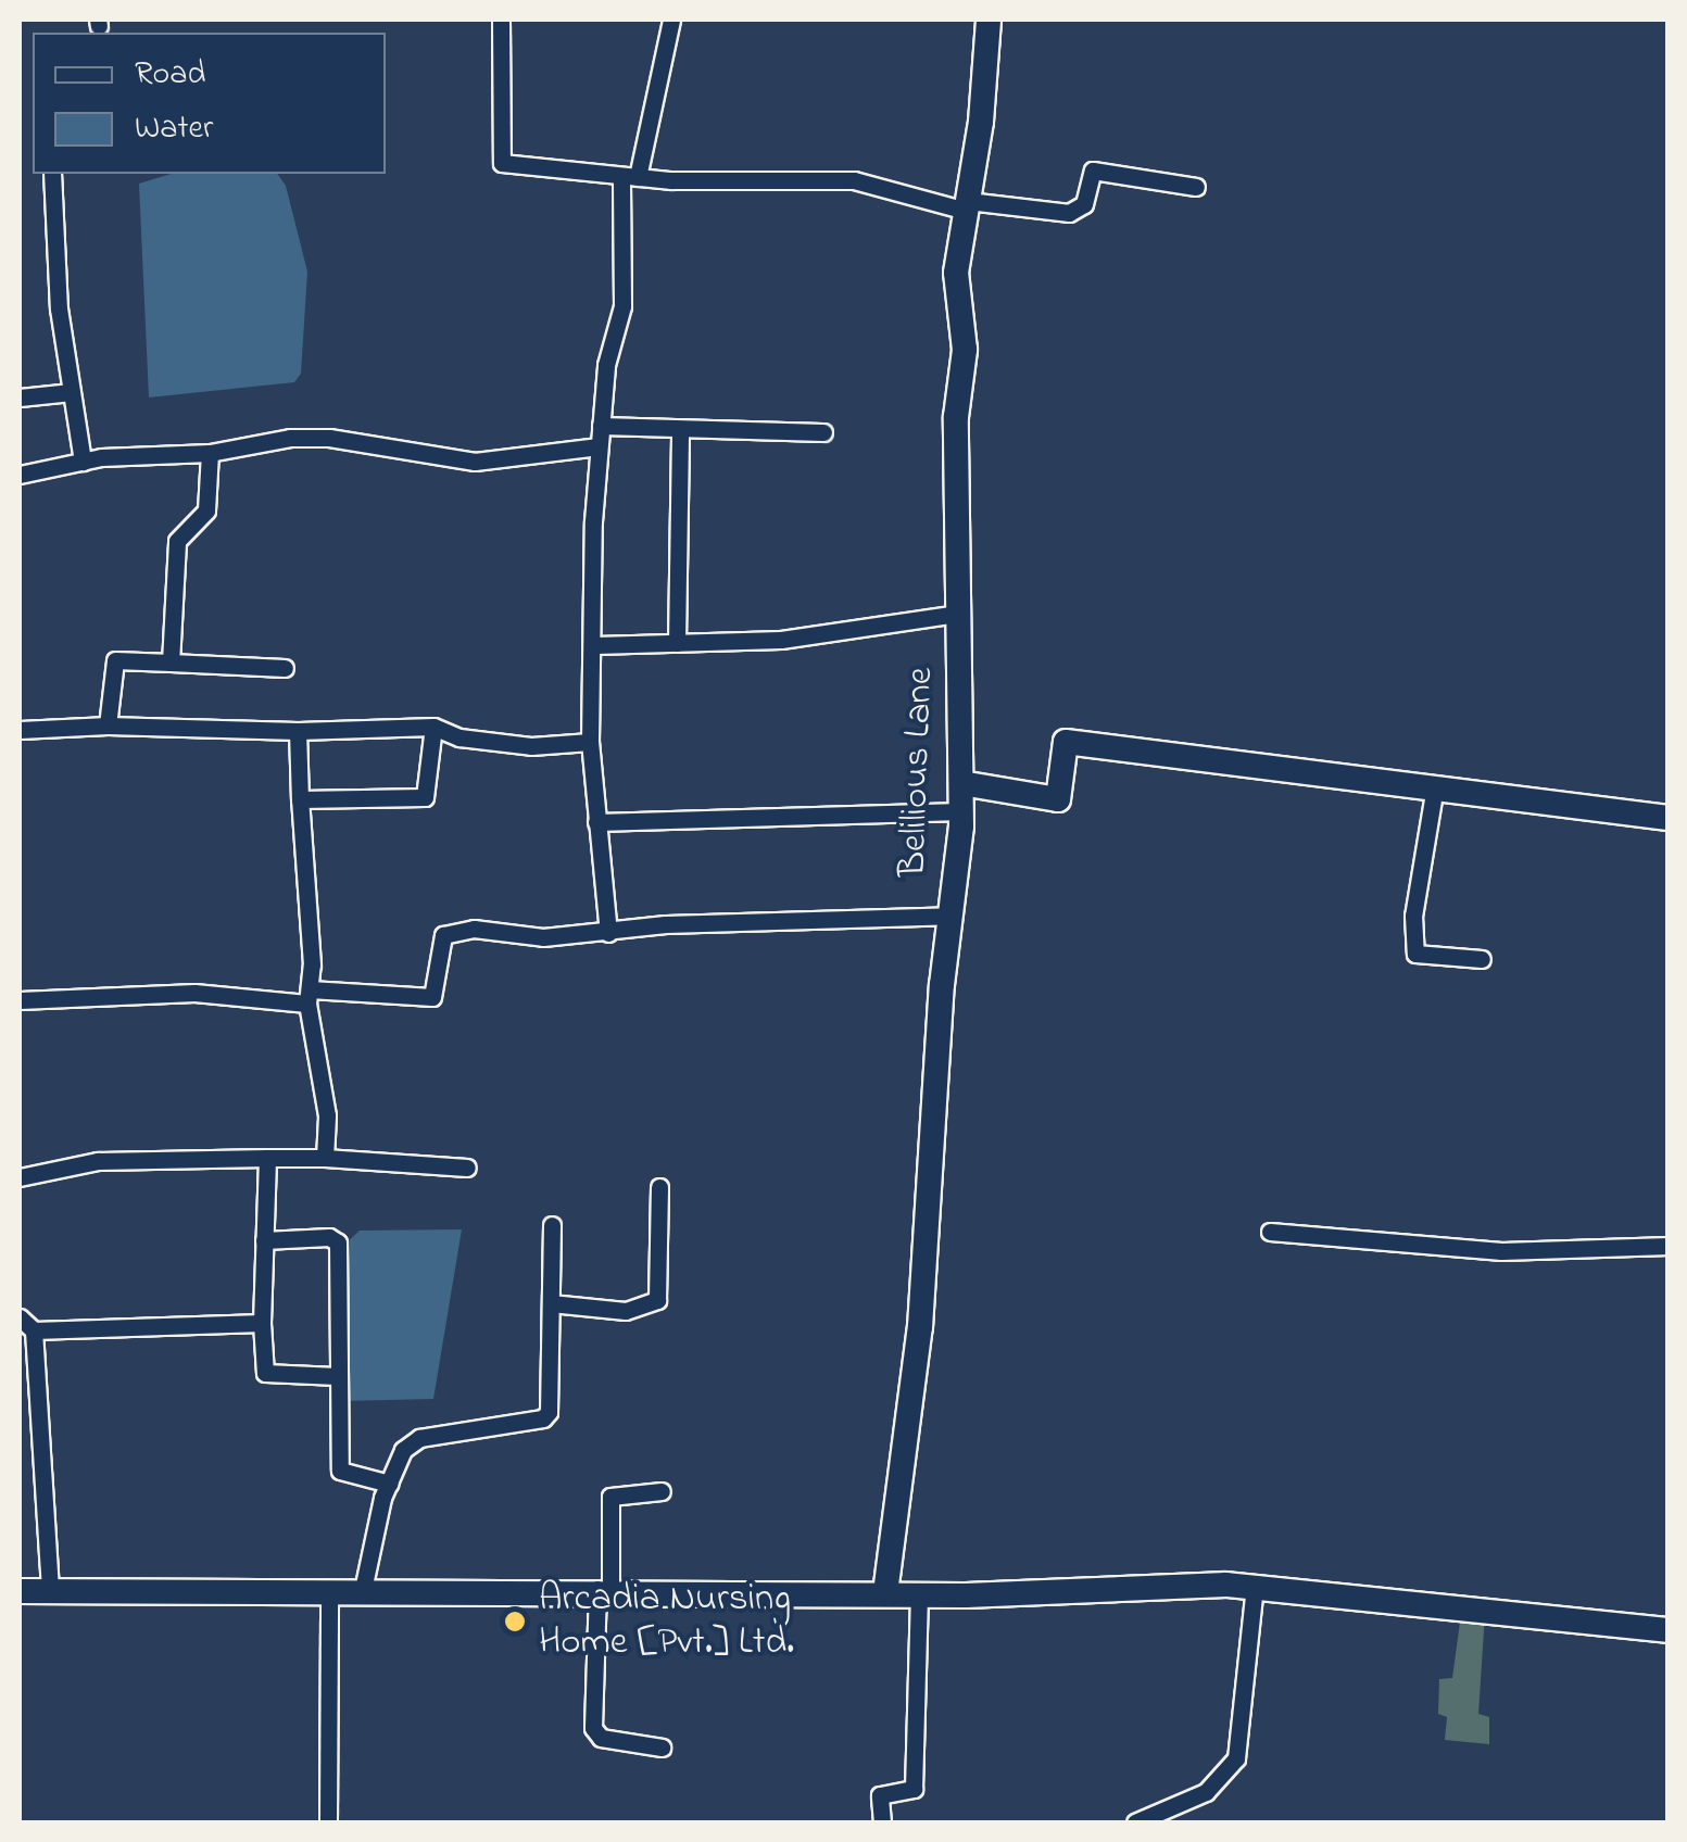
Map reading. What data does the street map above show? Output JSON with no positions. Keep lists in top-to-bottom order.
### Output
{
  "streets": {
    "street": ["Belilious Lane"]
  },
  "places": ["Arcadia Nursing Home [Pvt.] Ltd."],
  "legend": ["Road", "Water"]
}
